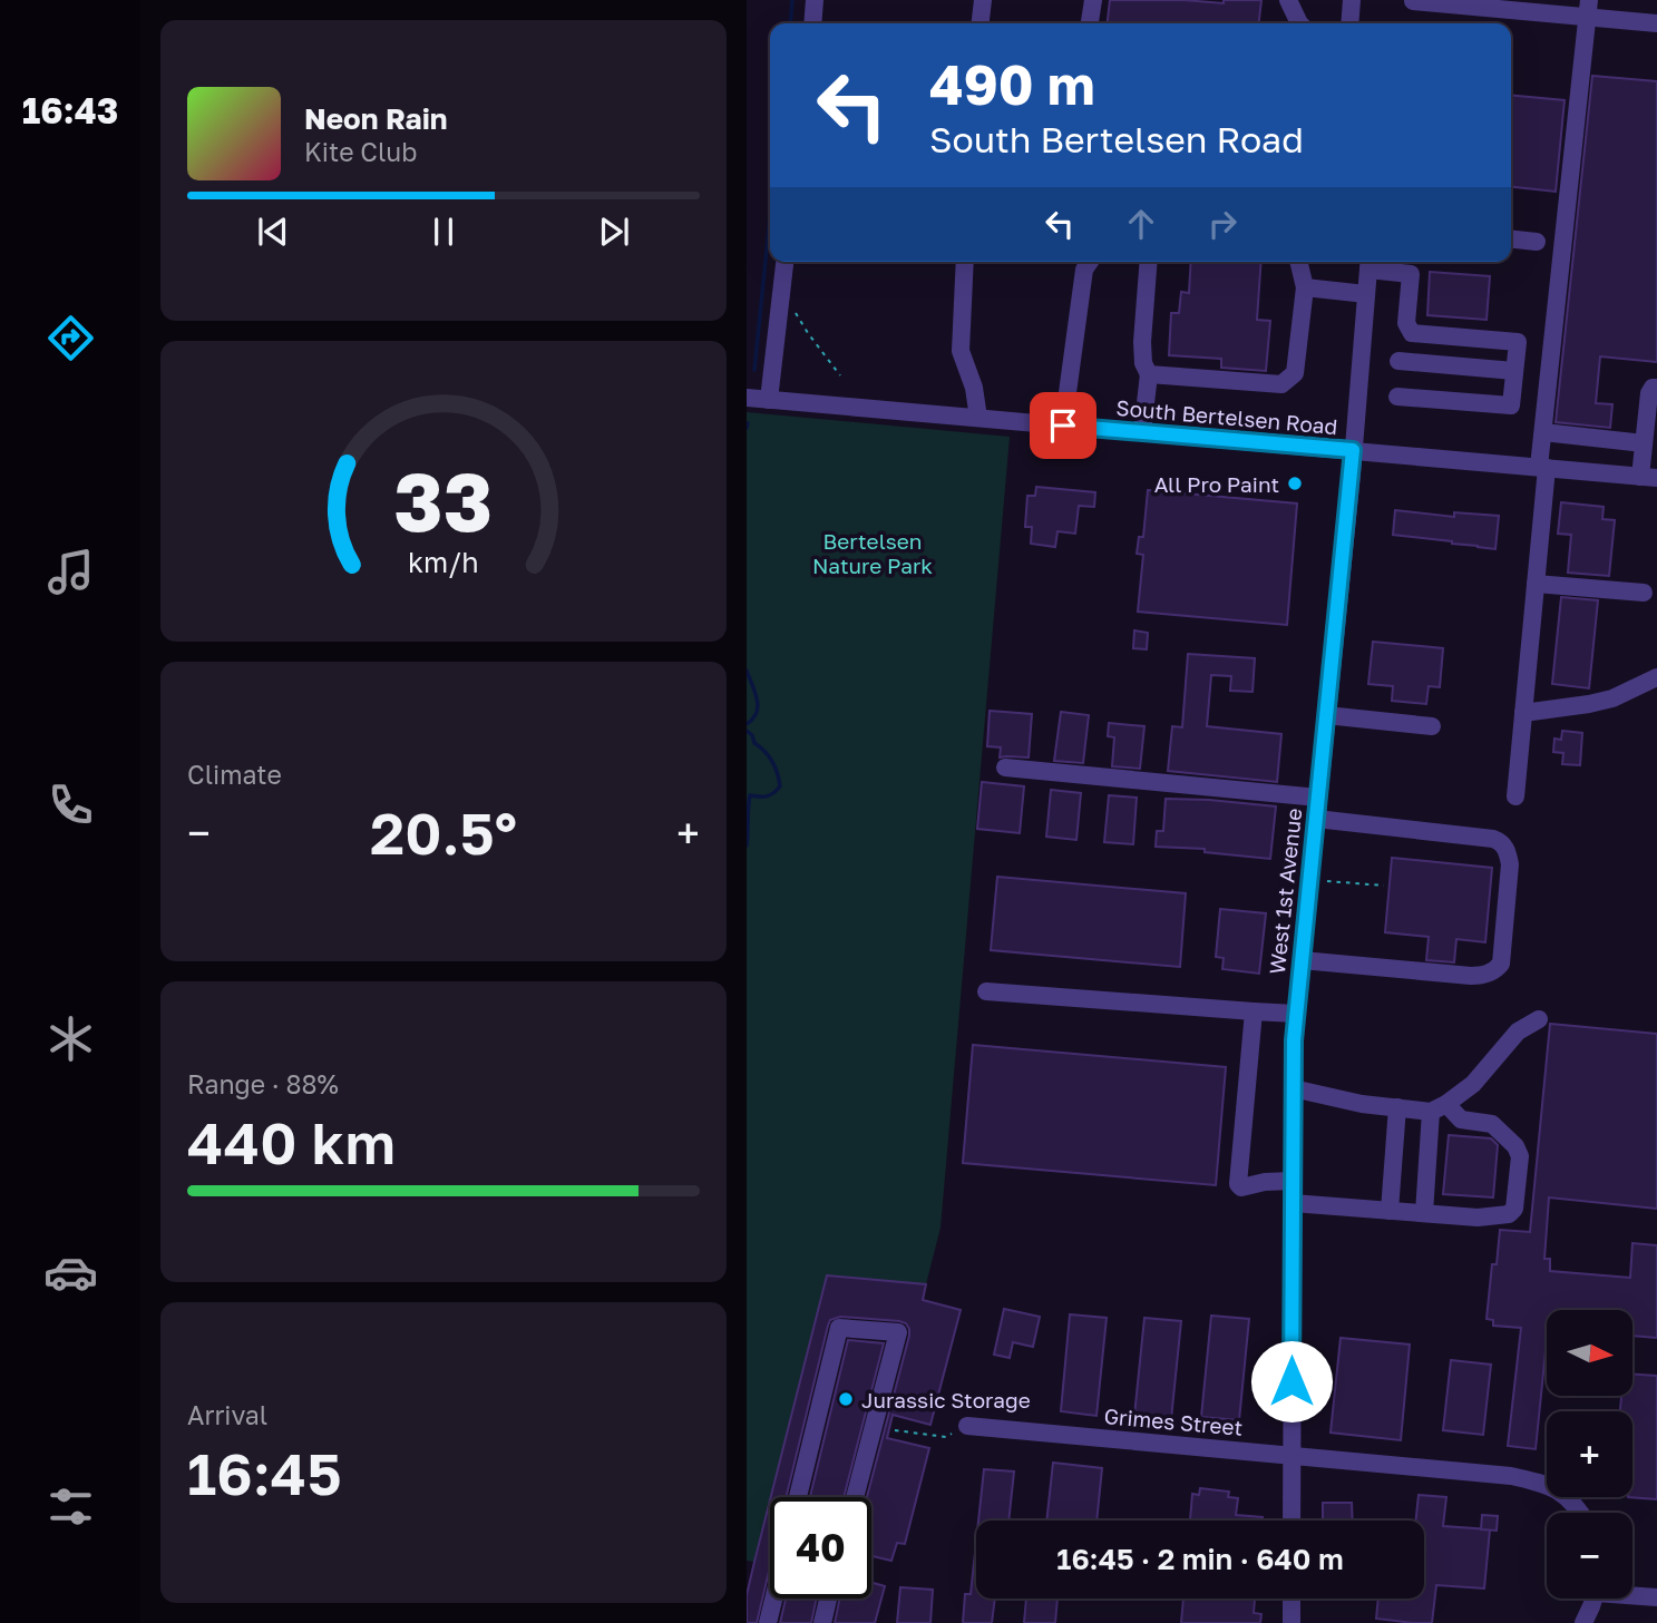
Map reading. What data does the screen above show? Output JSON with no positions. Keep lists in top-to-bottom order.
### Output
{
  "streets": {
    "street": ["South Bertelsen Road", "West 1st Avenue", "Grimes Street"]
  },
  "crossings": [
    ["South Bertelsen Road", "West 1st Avenue"],
    ["West 1st Avenue", "Grimes Street"]
  ],
  "parks": ["Bertelsen Nature Park"],
  "places": ["All Pro Paint", "Jurassic Storage"],
  "north": "right",
  "page": {
    "tabs": "16:43",
    "turn": ["490 m", "South Bertelsen Road"],
    "song": ["Neon Rain", "Kite Club"],
    "tile": [
      "Climate",
      ["Range · 88%", "440 km"],
      ["Arrival", "16:45"]
    ],
    "heat": ["−", "20.5°", "+"],
    "map_buttons": ["+", "−"],
    "limit": "40",
    "trip": "16:45 · 2 min · 640 m",
    "gauge": ["33", "km/h"]
  }
}
